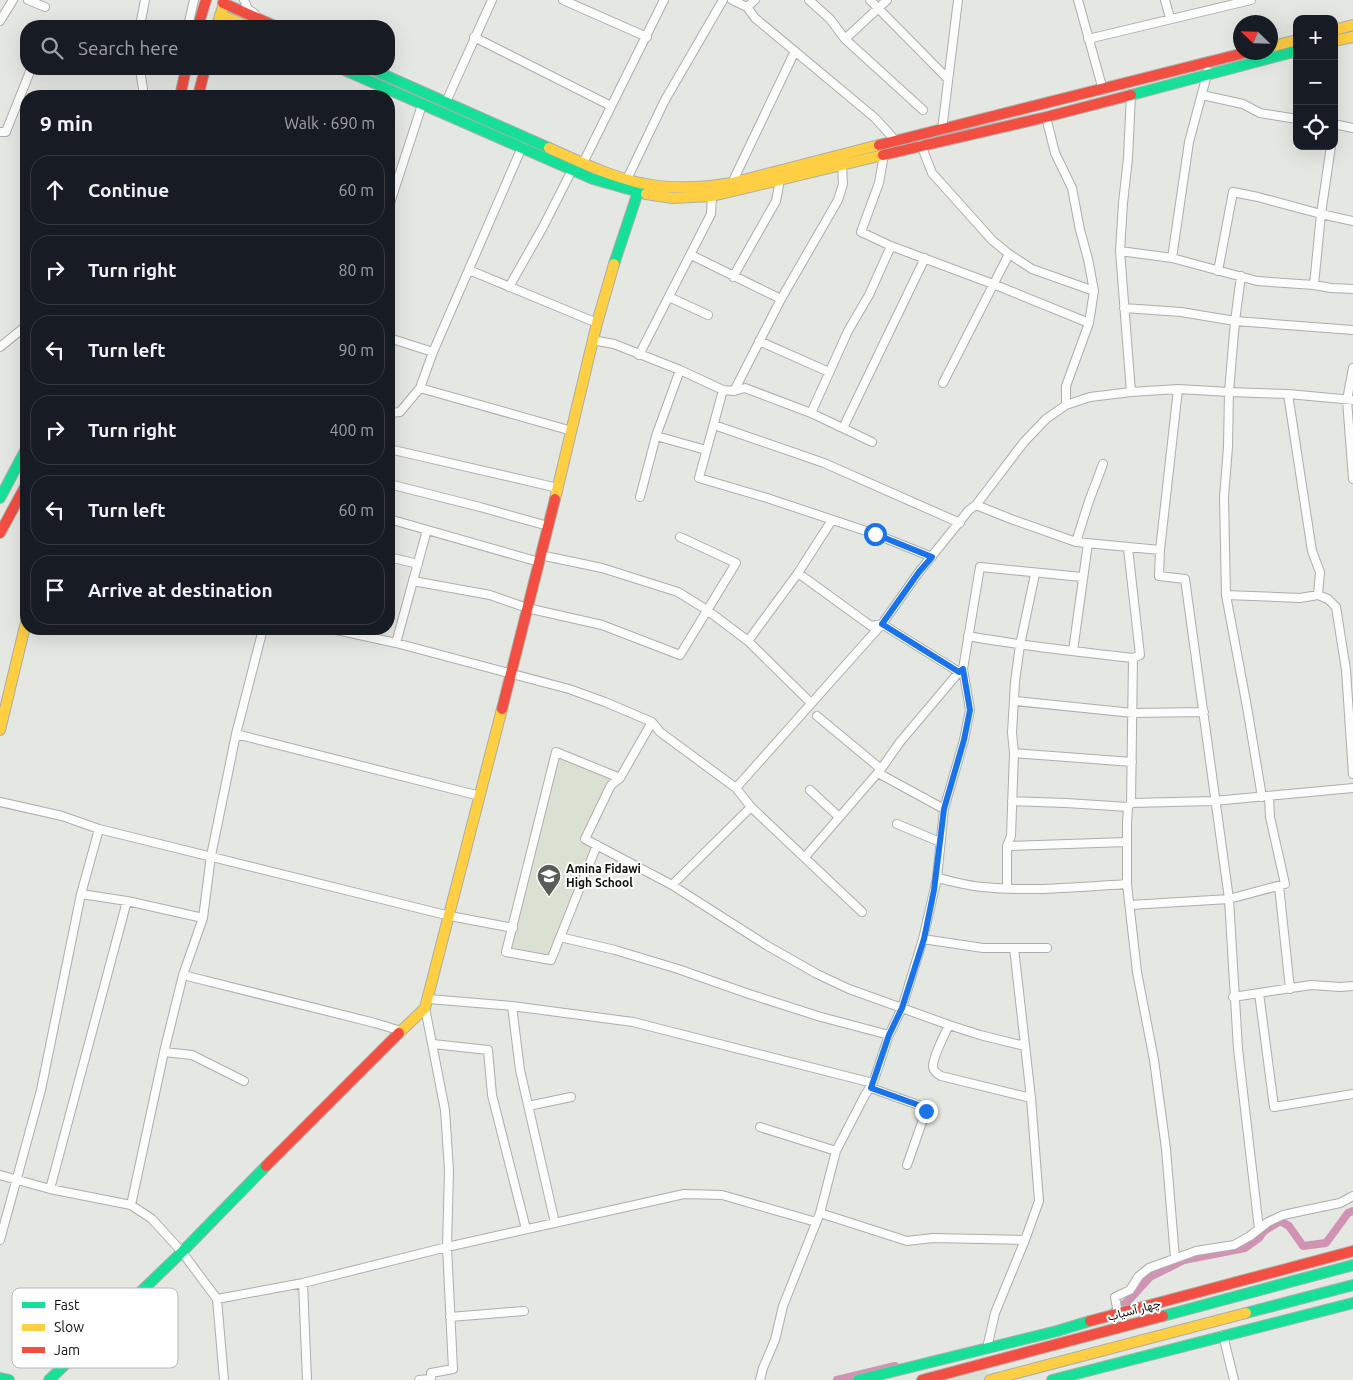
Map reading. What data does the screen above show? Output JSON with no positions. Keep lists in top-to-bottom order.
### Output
{
  "streets": {
    "main road": ["چهار آسیاب"]
  },
  "places": {
    "school or university": ["Amina Fidawi High School"]
  },
  "legend": ["Fast", "Slow", "Jam"],
  "north": "top left",
  "page": {
    "map_buttons": ["+", "−"],
    "search": "Search here",
    "heading": ["9 min", "Walk · 690 m"],
    "list": [
      ["Continue", "60 m"],
      ["Turn right", "80 m"],
      ["Turn left", "90 m"],
      ["Turn right", "400 m"],
      ["Turn left", "60 m"],
      "Arrive at destination"
    ]
  }
}
